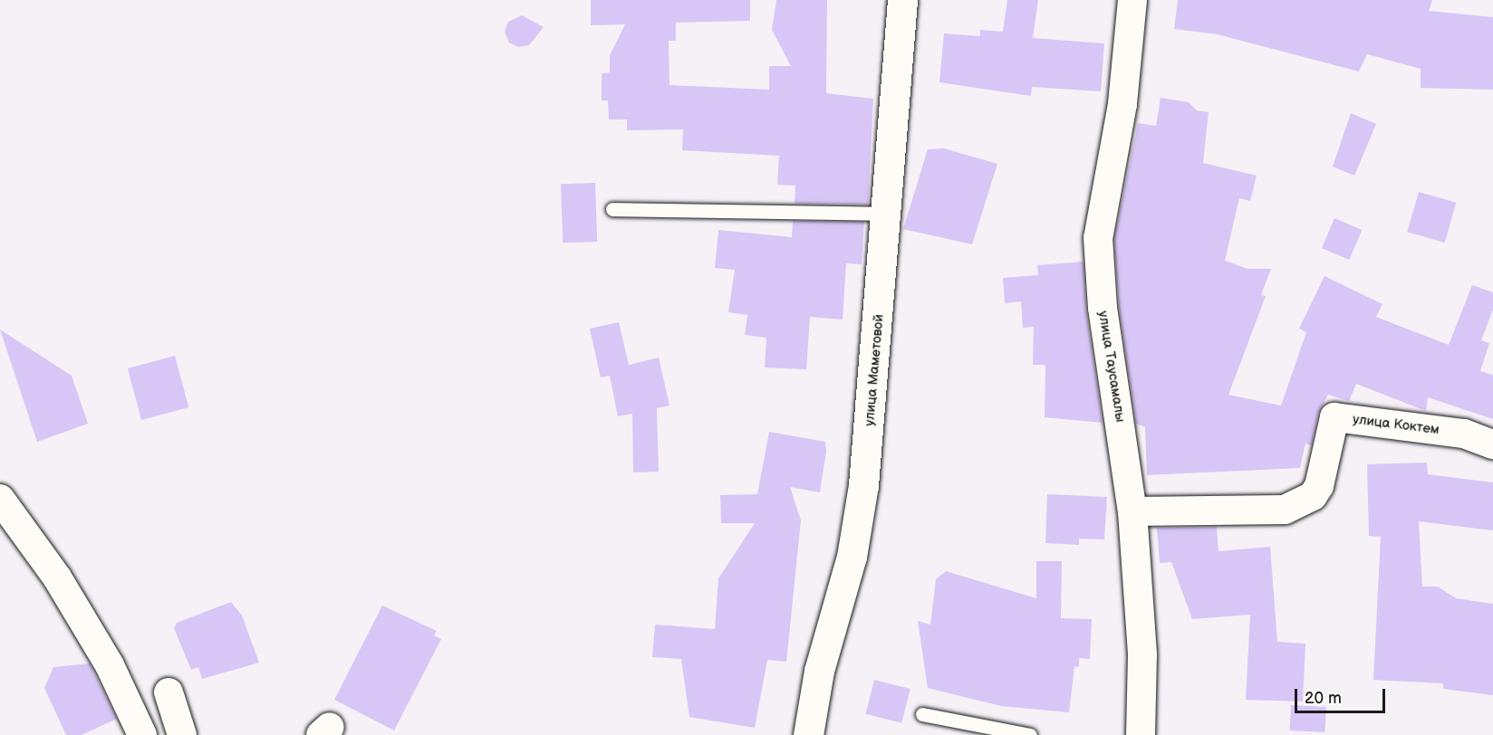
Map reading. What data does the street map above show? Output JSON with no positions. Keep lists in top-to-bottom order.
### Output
{
  "streets": {
    "street": ["улица Таусамалы", "улица Маметовой", "улица Коктем"]
  },
  "crossings": [
    ["улица Таусамалы", "улица Коктем"]
  ],
  "scale_bar": "20 m"
}
